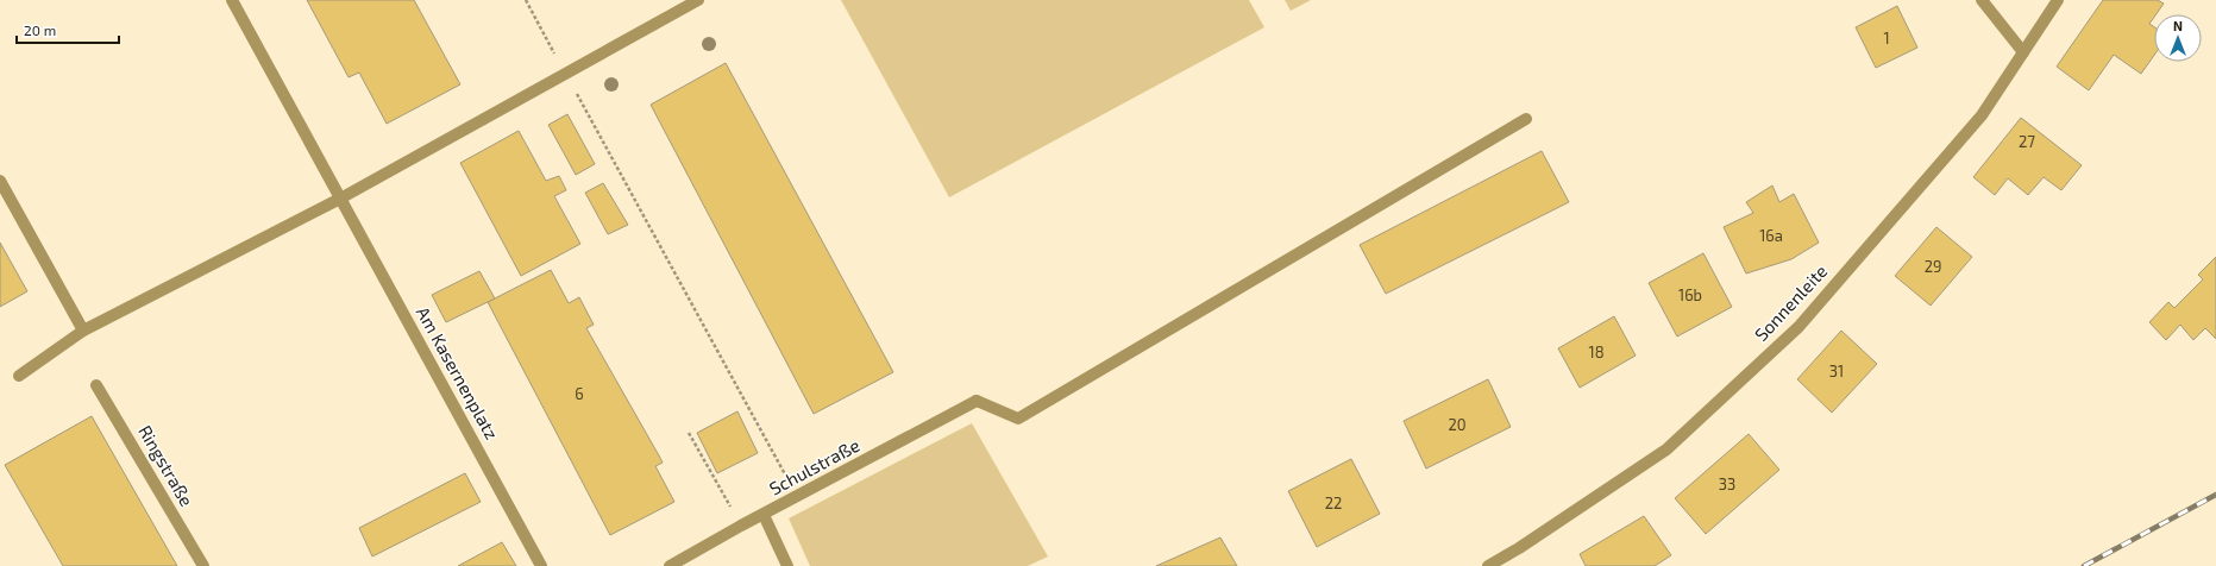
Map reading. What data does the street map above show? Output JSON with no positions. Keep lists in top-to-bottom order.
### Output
{
  "streets": {
    "street": [
      "Sonnenleite",
      "Am Kasernenplatz",
      "Ringstraße",
      "Schulstraße"
    ]
  },
  "house_numbers": [
    "1",
    "27",
    "16a",
    "29",
    "16b",
    "18",
    "31",
    "6",
    "20",
    "33",
    "22"
  ],
  "scale_bar": "20 m",
  "north": "top"
}
